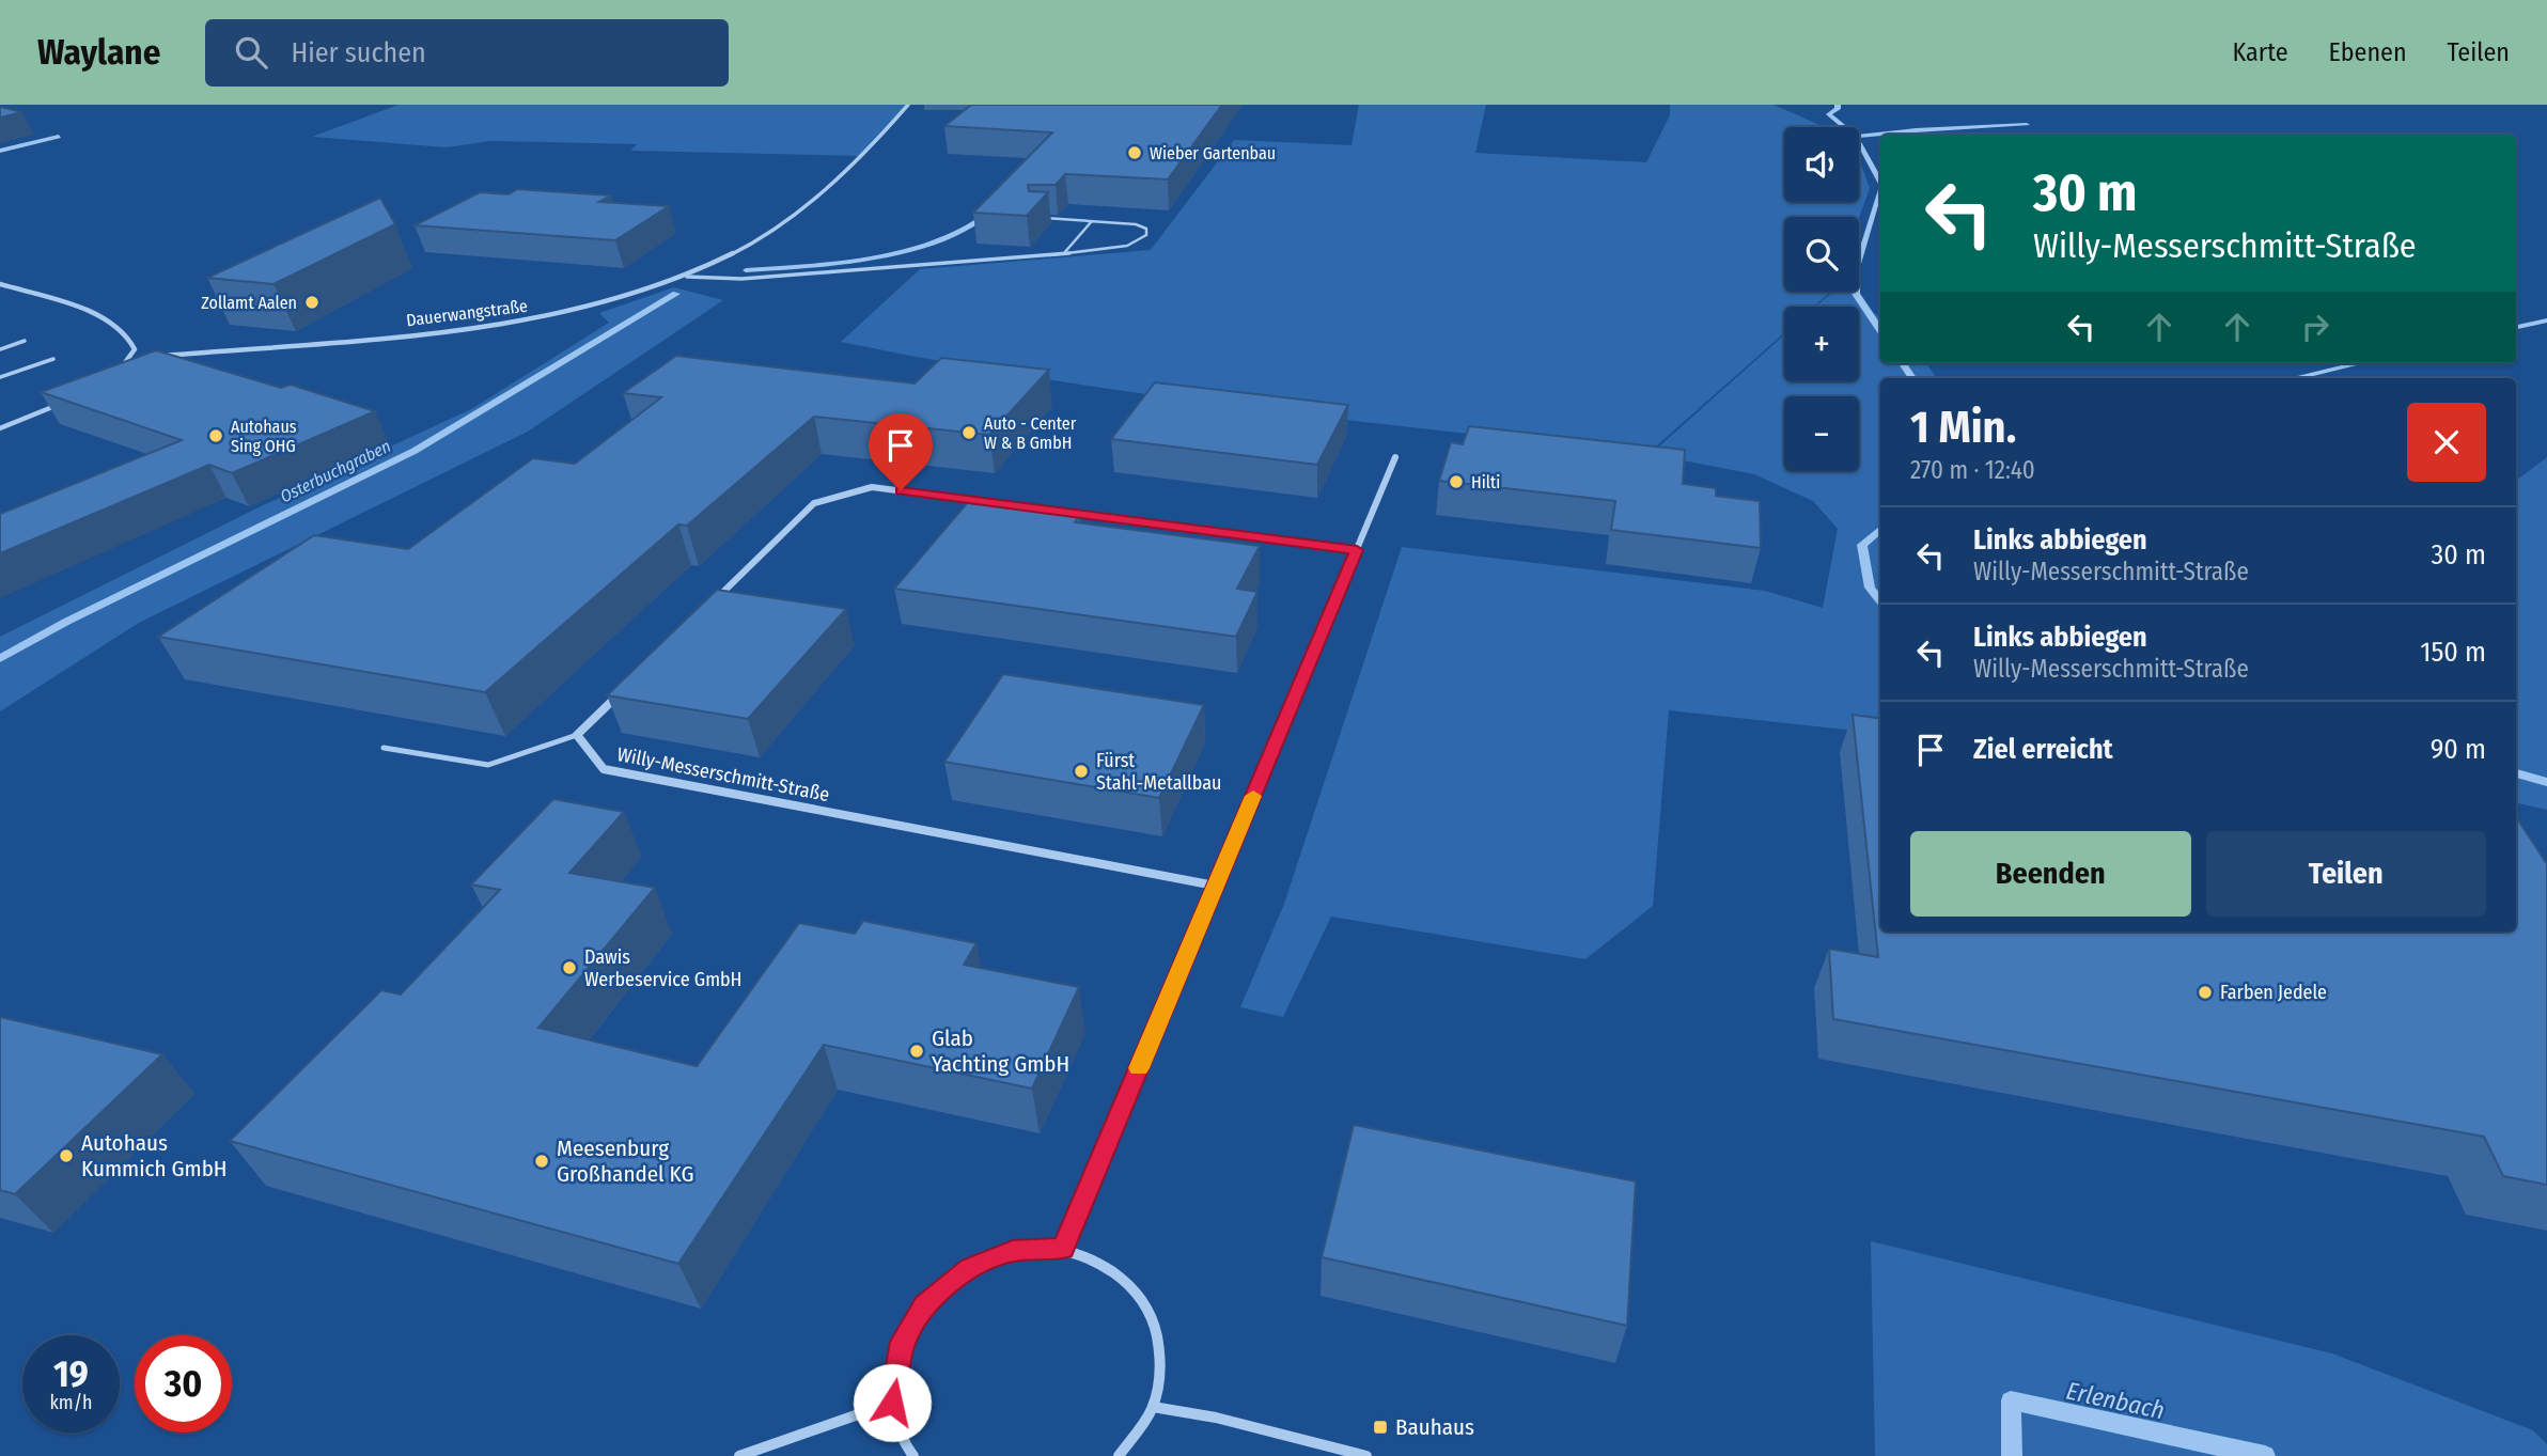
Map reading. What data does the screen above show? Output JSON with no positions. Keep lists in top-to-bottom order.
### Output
{
  "streets": {
    "street": ["Dauerwangstraße", "Willy-Messerschmitt-Straße"]
  },
  "water": ["Osterbuchgraben", "Erlenbach"],
  "places": {
    "other": [
      "Wieber Gartenbau",
      "Zollamt Aalen",
      "Auto - Center W & B GmbH",
      "Autohaus Sing OHG",
      "Hilti",
      "Fürst Stahl-Metallbau",
      "Dawis Werbeservice GmbH",
      "Farben Jedele",
      "Glab Yachting GmbH",
      "Autohaus Kummich GmbH",
      "Meesenburg Großhandel KG"
    ],
    "transit": ["Bauhaus"]
  },
  "page": {
    "header": "Waylane",
    "search": "Hier suchen",
    "nav": ["Karte", "Ebenen", "Teilen"],
    "map_buttons": ["+", "−"],
    "turn": ["30 m", "Willy-Messerschmitt-Straße"],
    "heading": ["1 Min.", "270 m · 12:40"],
    "list": [
      {
        "name": "Links abbiegen",
        "note": "Willy-Messerschmitt-Straße",
        "value": "30 m"
      },
      {
        "name": "Links abbiegen",
        "note": "Willy-Messerschmitt-Straße",
        "value": "150 m"
      },
      {
        "name": "Ziel erreicht",
        "value": "90 m"
      }
    ],
    "buttons": ["Beenden", "Teilen"],
    "speed": "19 km/h",
    "limit": "30"
  }
}
